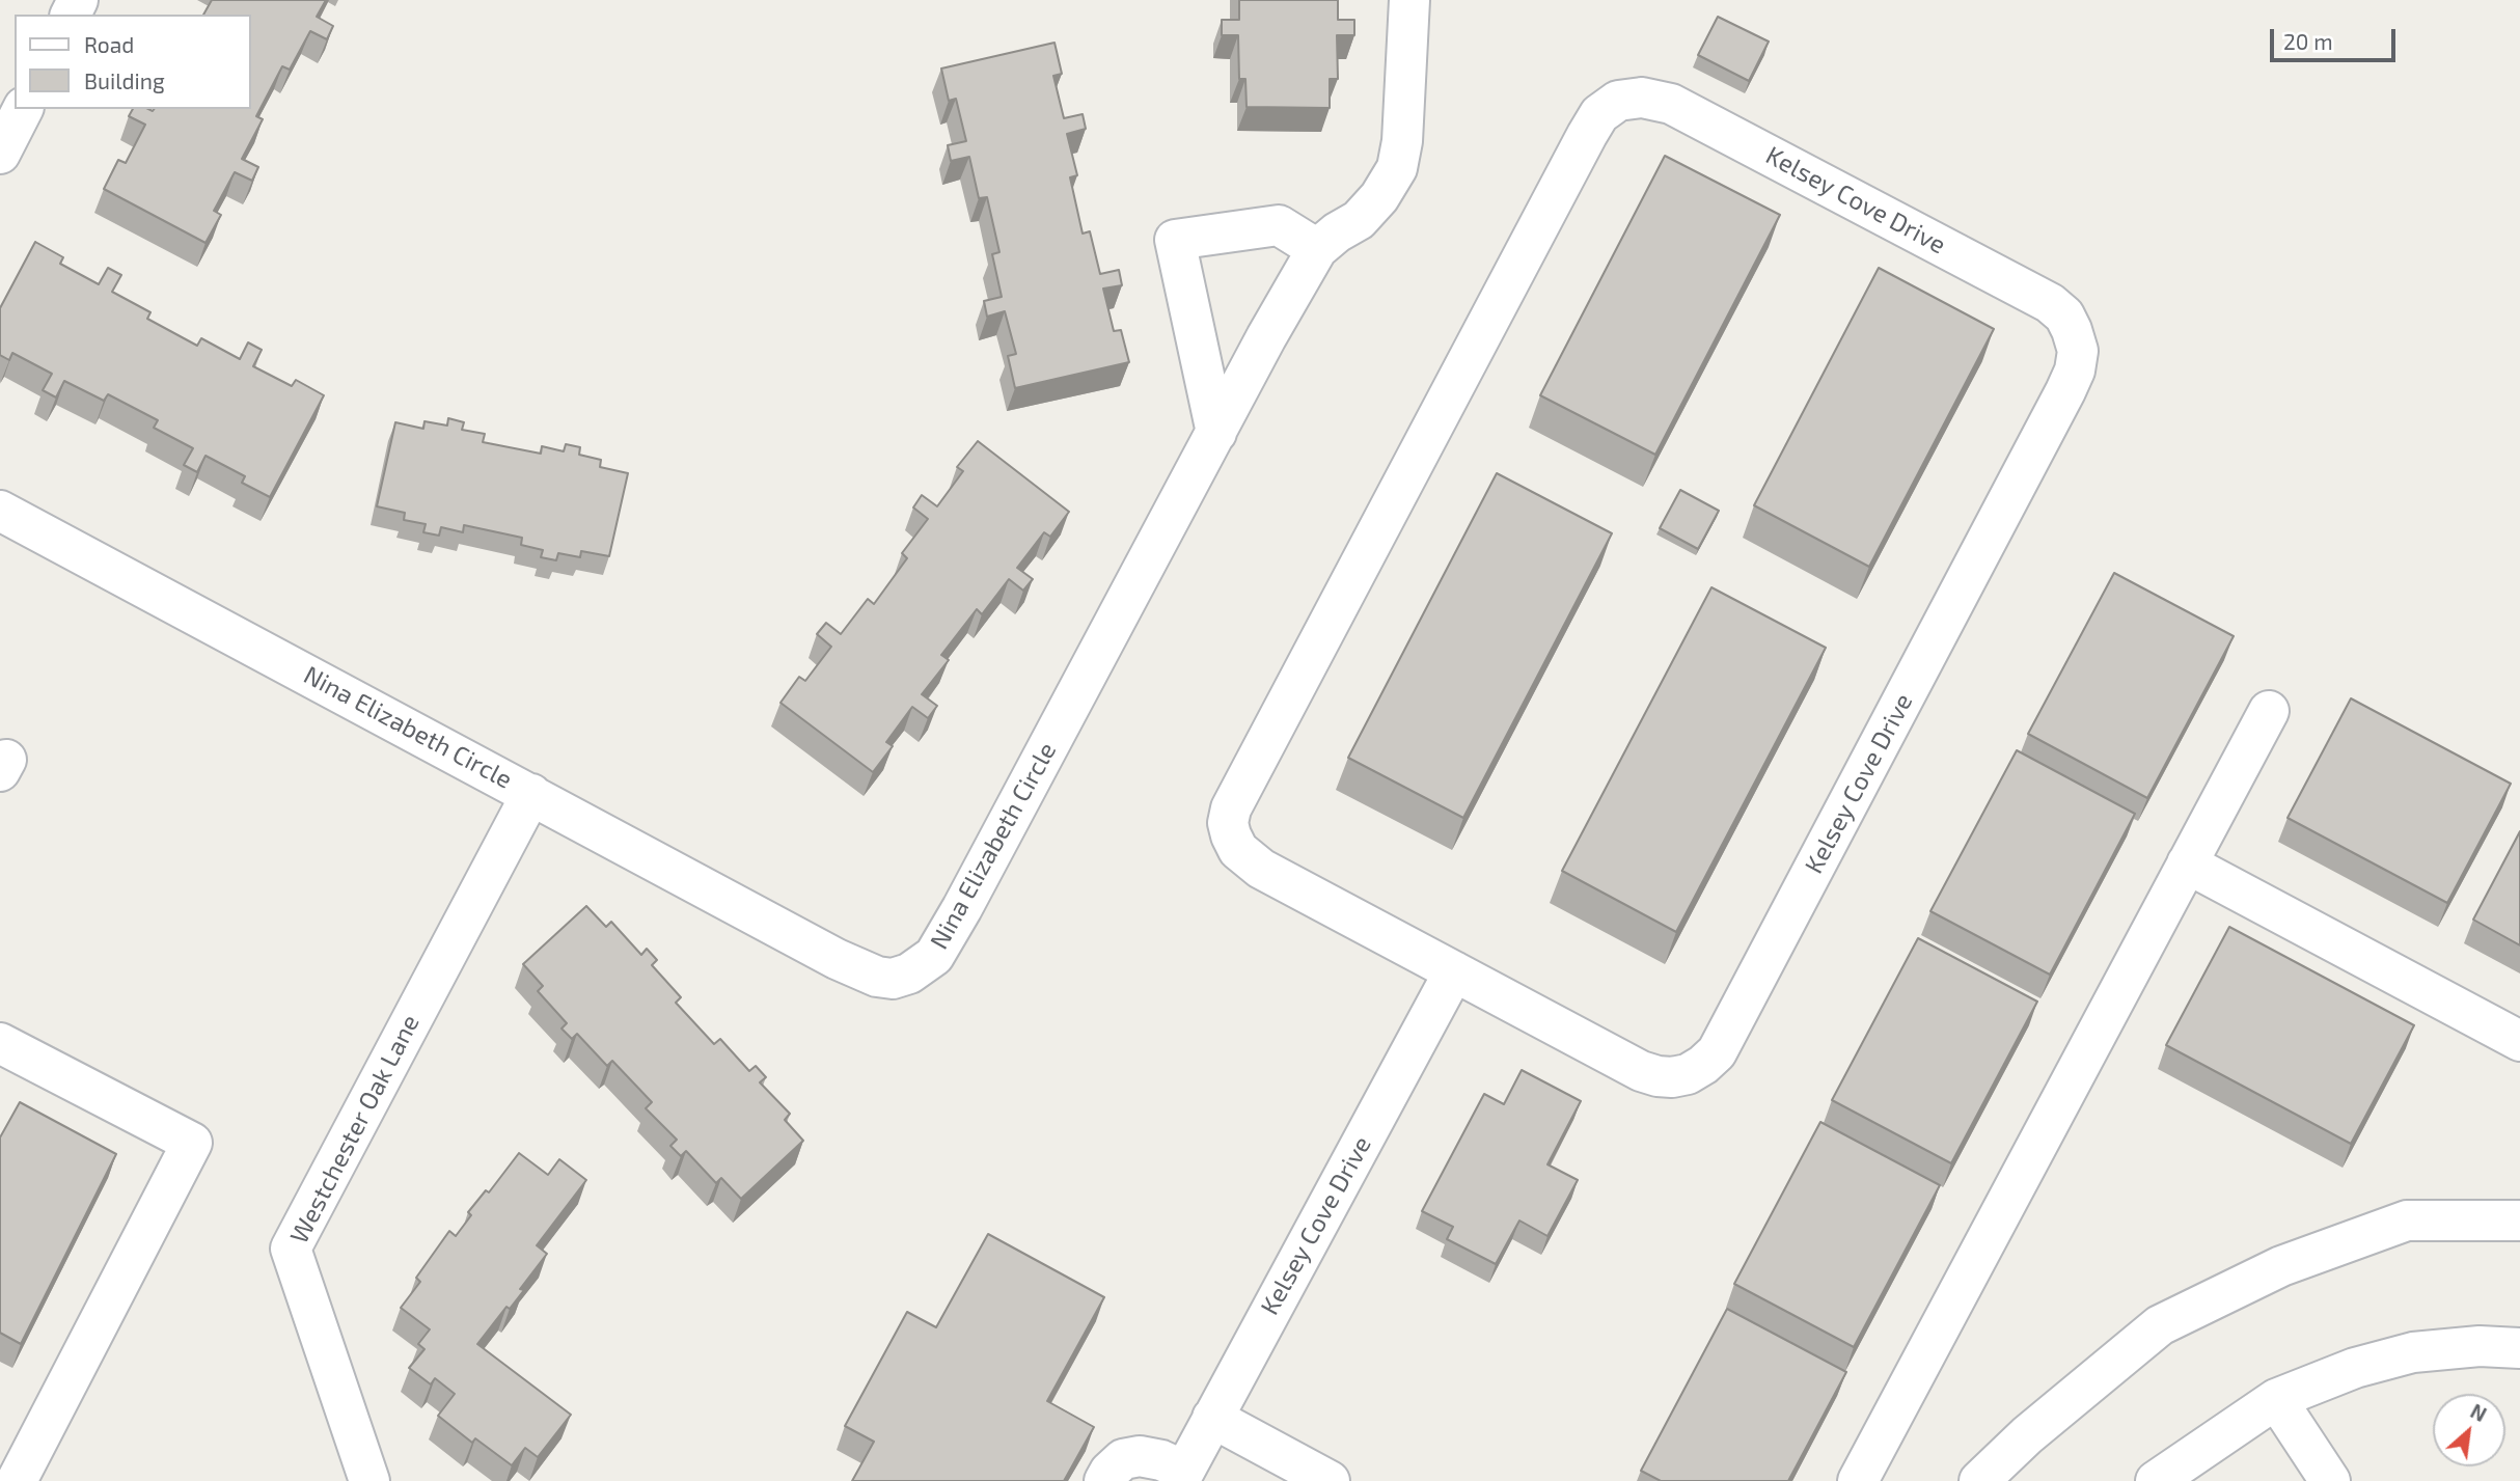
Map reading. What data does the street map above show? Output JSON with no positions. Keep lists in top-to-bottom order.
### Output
{
  "streets": {
    "street": ["Kelsey Cove Drive", "Nina Elizabeth Circle", "Westchester Oak Lane"]
  },
  "crossings": [
    ["Nina Elizabeth Circle", "Westchester Oak Lane"]
  ],
  "legend": ["Road", "Building"],
  "scale_bar": "20 m",
  "north": "top right"
}
